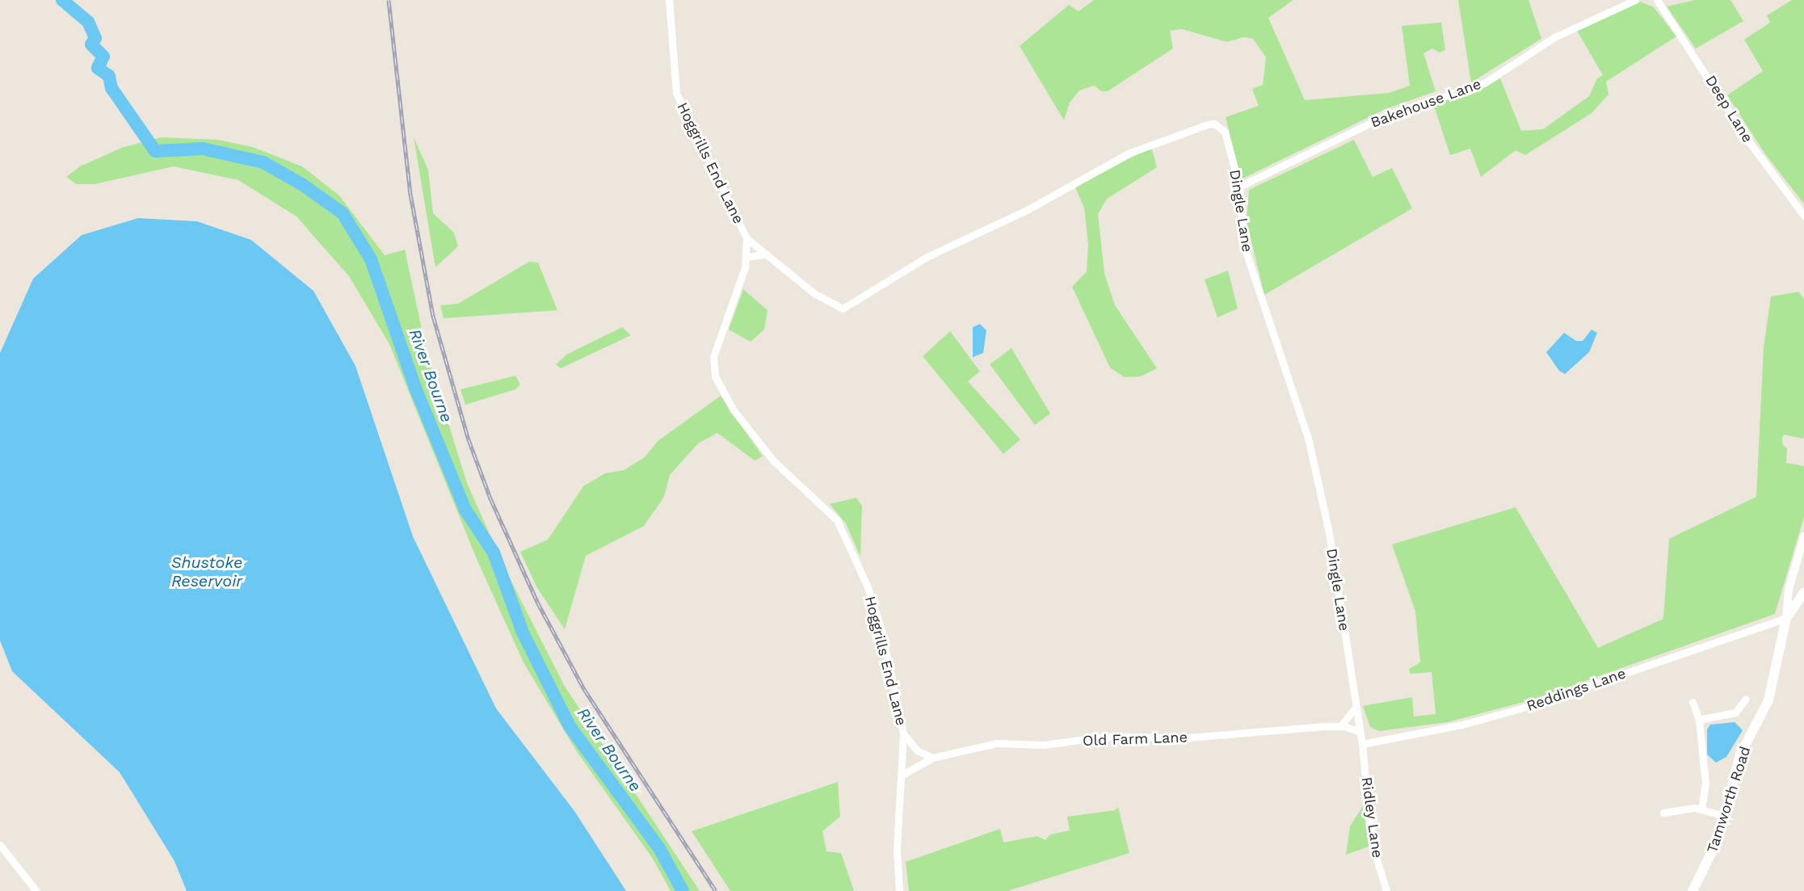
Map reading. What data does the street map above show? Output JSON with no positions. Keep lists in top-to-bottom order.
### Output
{
  "streets": {
    "main road": ["Tamworth Road"],
    "street": [
      "Bakehouse Lane",
      "Deep Lane",
      "Hoggrills End Lane",
      "Dingle Lane",
      "Reddings Lane",
      "Old Farm Lane",
      "Ridley Lane"
    ]
  },
  "crossings": [
    ["Bakehouse Lane", "Dingle Lane"],
    ["Hoggrills End Lane", "Dingle Lane"],
    ["Hoggrills End Lane", "Old Farm Lane"],
    ["Dingle Lane", "Reddings Lane"],
    ["Dingle Lane", "Old Farm Lane"],
    ["Dingle Lane", "Ridley Lane"],
    ["Reddings Lane", "Tamworth Road"],
    ["Reddings Lane", "Ridley Lane"]
  ],
  "water": ["River Bourne", "Shustoke Reservoir"]
}
